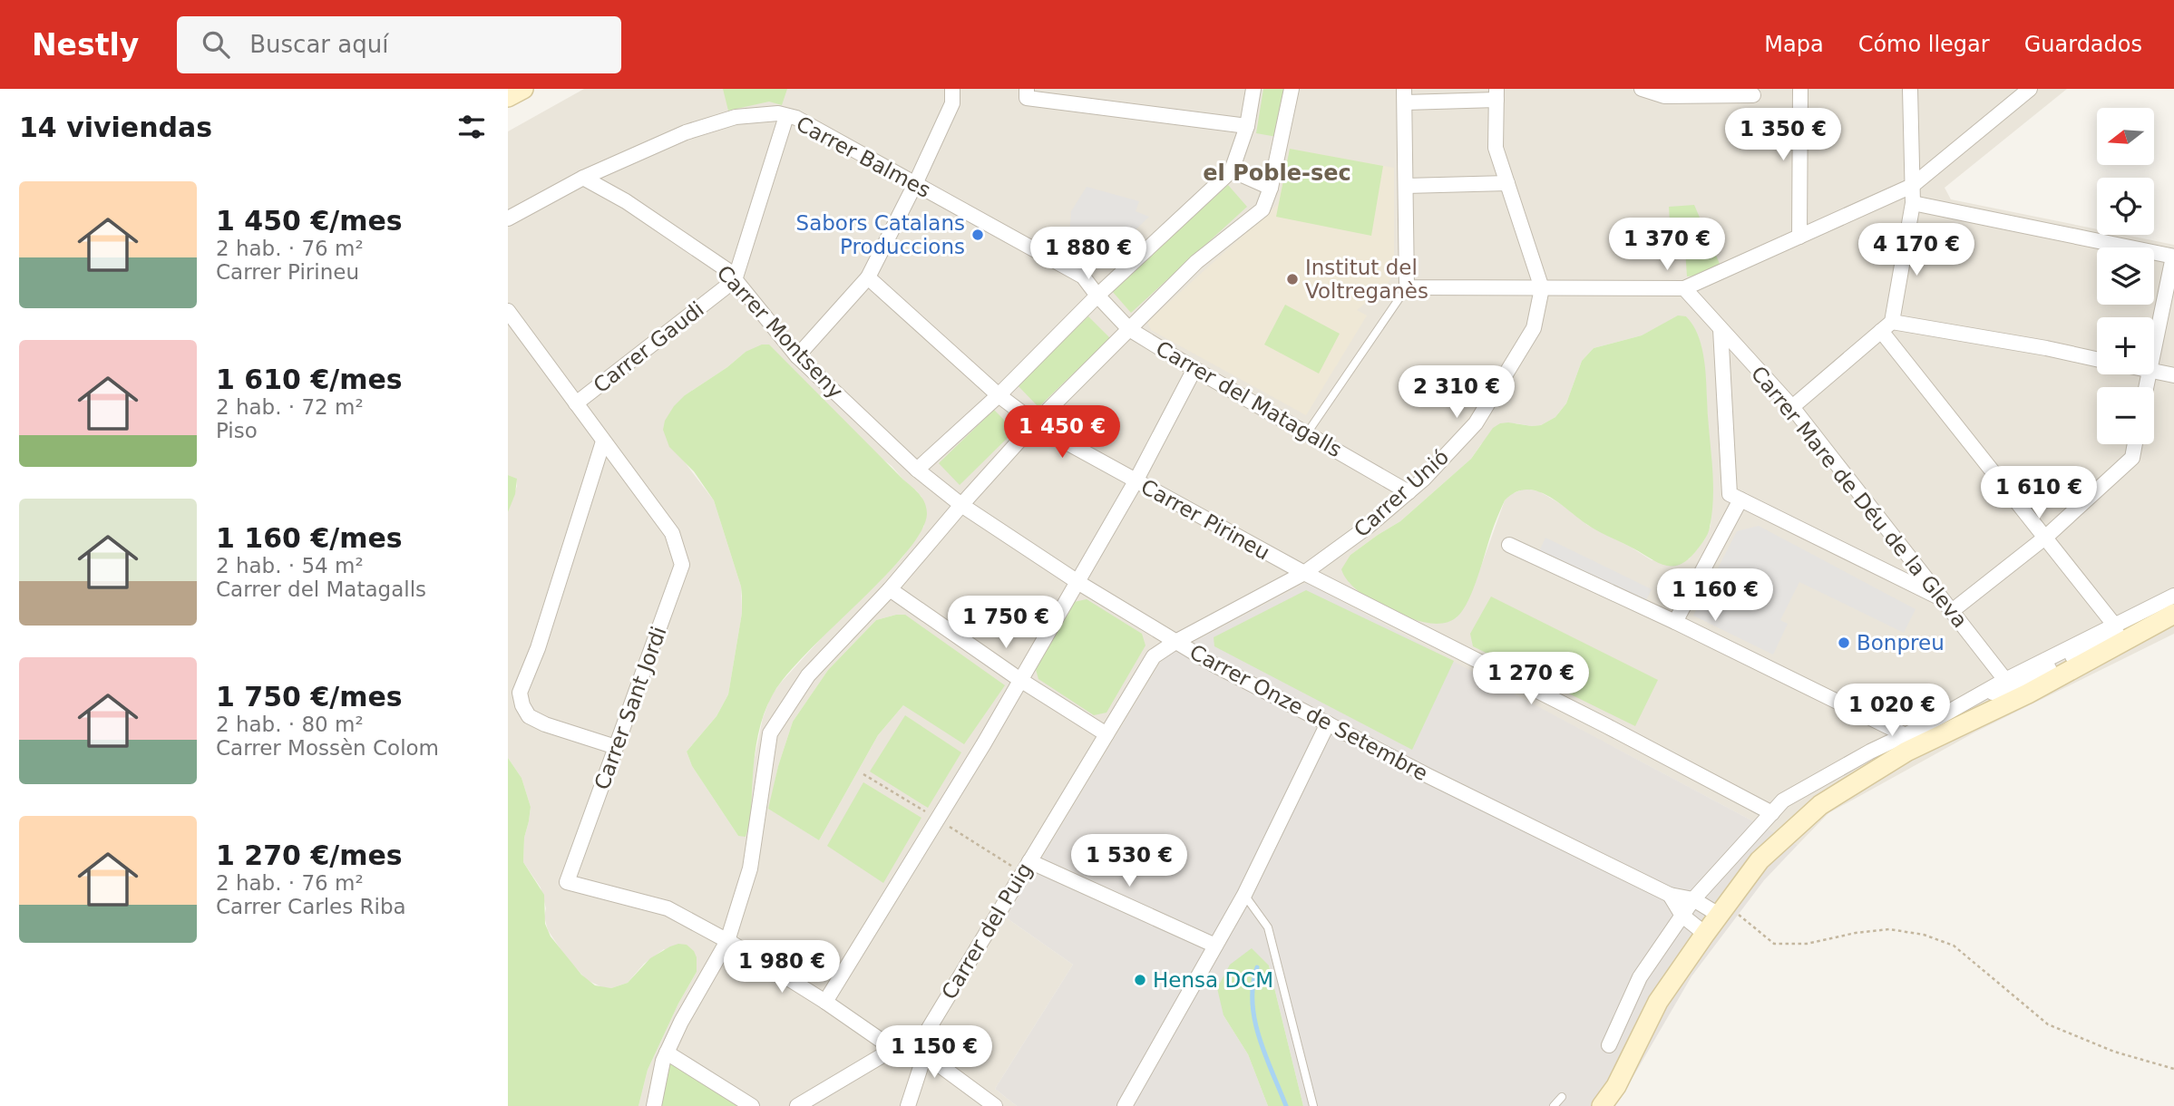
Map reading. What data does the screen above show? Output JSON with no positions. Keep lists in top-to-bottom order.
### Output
{
  "streets": {
    "street": [
      "Carrer Balmes",
      "Carrer Montseny",
      "Carrer Gaudi",
      "Carrer del Matagalls",
      "Carrer Unió",
      "Carrer Mare de Déu de la Gleva",
      "Carrer Pirineu",
      "Carrer Sant Jordi",
      "Carrer Onze de Setembre",
      "Carrer del Puig"
    ]
  },
  "crossings": [
    ["Carrer Balmes", "Carrer Montseny"],
    ["Carrer Balmes", "Carrer del Matagalls"],
    ["Carrer Montseny", "Carrer Gaudi"],
    ["Carrer Montseny", "Carrer Onze de Setembre"],
    ["Carrer Gaudi", "Carrer Sant Jordi"],
    ["Carrer del Matagalls", "Carrer Unió"],
    ["Carrer Unió", "Carrer Pirineu"],
    ["Carrer Unió", "Carrer Onze de Setembre"],
    ["Carrer Unió", "Carrer del Puig"],
    ["Carrer Onze de Setembre", "Carrer del Puig"]
  ],
  "districts": ["el Poble-sec"],
  "places": [
    "Sabors Catalans Produccions",
    "Institut del Voltreganès",
    "Bonpreu",
    "Hensa DCM"
  ],
  "north": "left",
  "page": {
    "header": "Nestly",
    "search": "Buscar aquí",
    "nav": ["Mapa", "Cómo llegar", "Guardados"],
    "heading": "14 viviendas",
    "map_buttons": ["+", "−"],
    "price": [
      "1 350 €",
      "1 370 €",
      "4 170 €",
      "1 880 €",
      "2 310 €",
      "1 450 €",
      "1 610 €",
      "1 160 €",
      "1 750 €",
      "1 270 €",
      "1 020 €",
      "1 530 €",
      "1 980 €",
      "1 150 €"
    ],
    "list": [
      {
        "name": "1 450 €/mes",
        "note": "2 hab. · 76 m² · Carrer Pirineu"
      },
      {
        "name": "1 610 €/mes",
        "note": "2 hab. · 72 m² · Piso"
      },
      {
        "name": "1 160 €/mes",
        "note": "2 hab. · 54 m² · Carrer del Matagalls"
      },
      {
        "name": "1 750 €/mes",
        "note": "2 hab. · 80 m² · Carrer Mossèn Colom"
      },
      {
        "name": "1 270 €/mes",
        "note": "2 hab. · 76 m² · Carrer Carles Riba"
      }
    ]
  }
}
